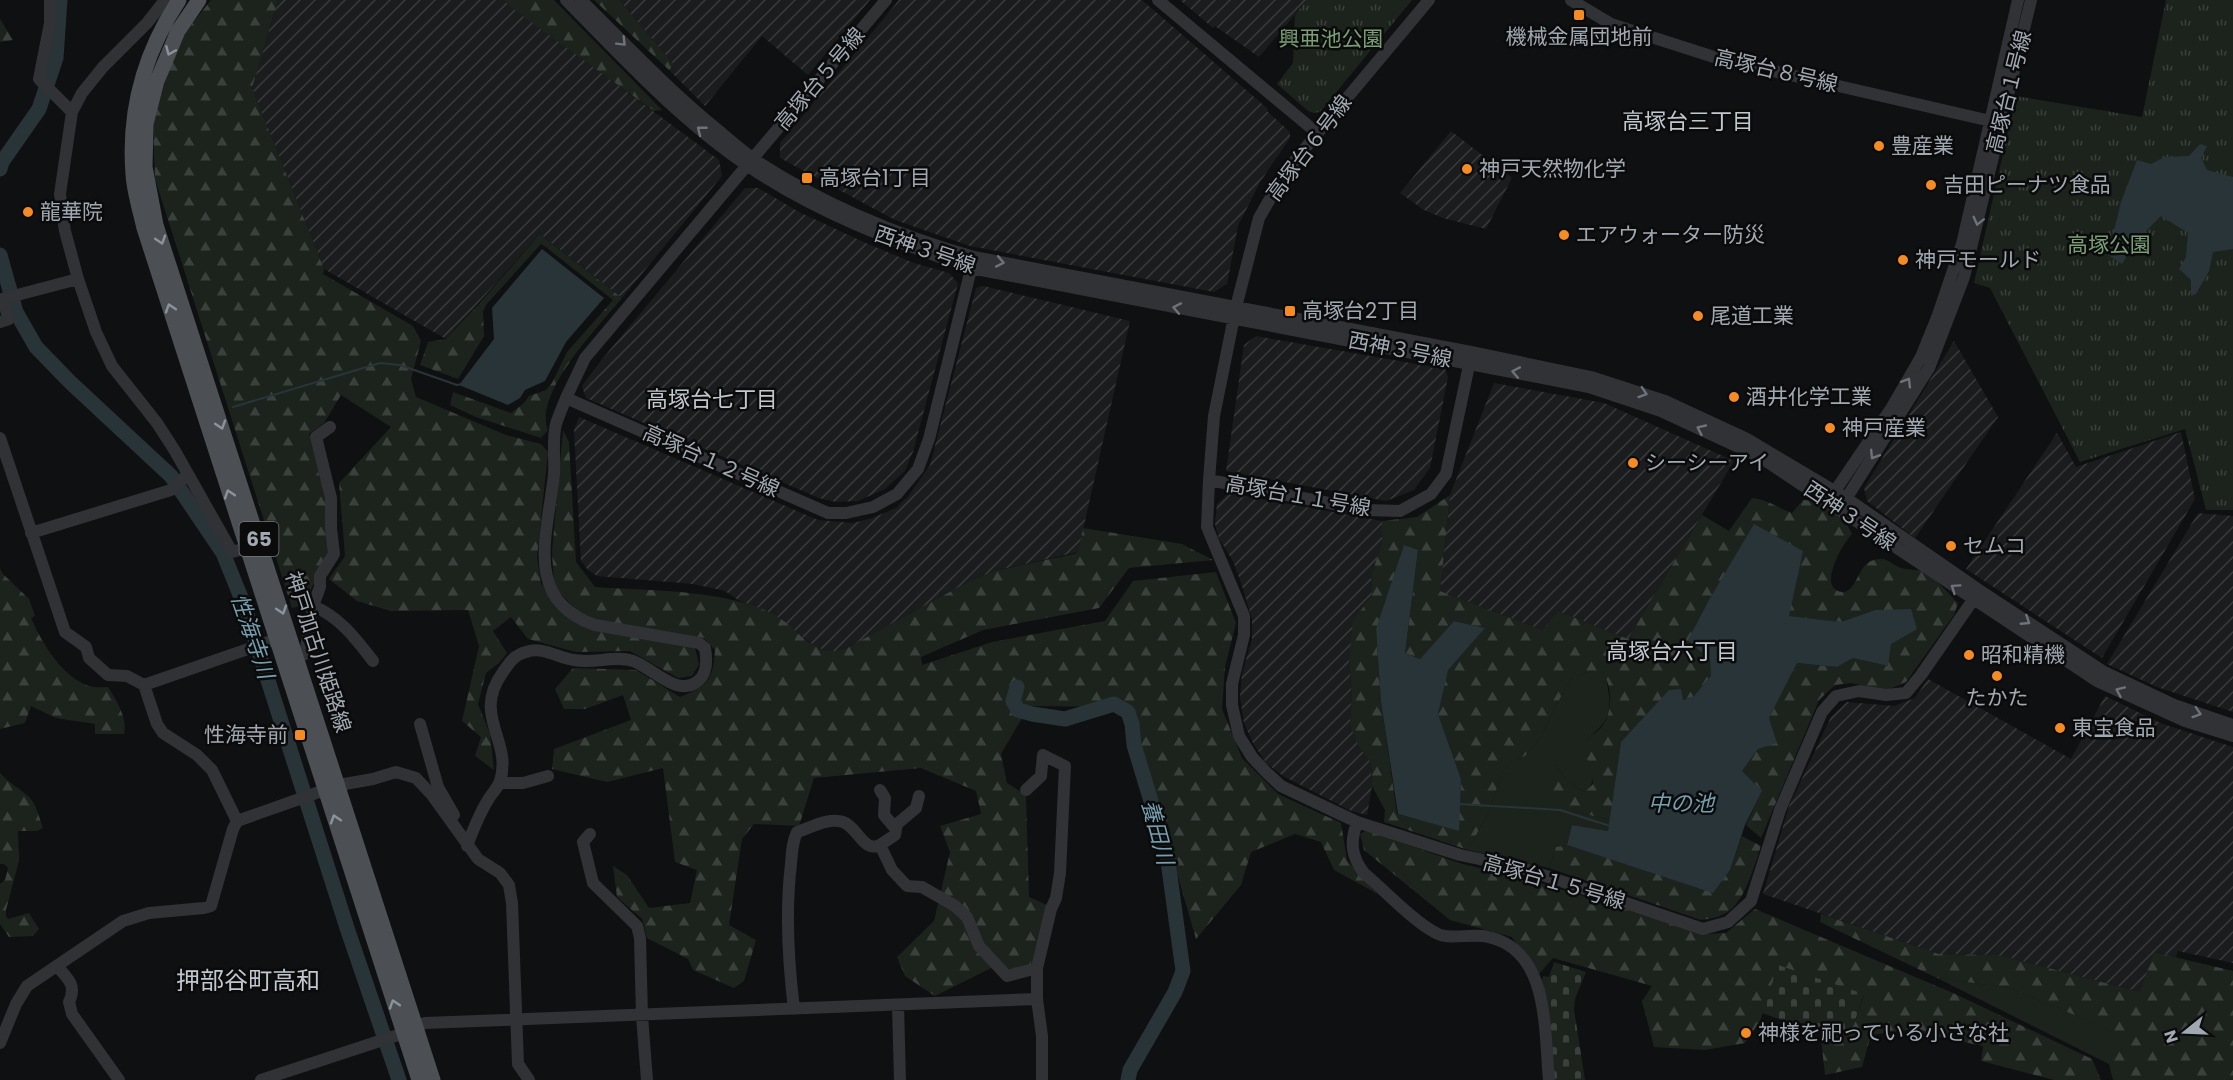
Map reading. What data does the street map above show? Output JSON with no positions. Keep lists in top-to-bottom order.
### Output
{
  "streets": {
    "main road": ["65", "神戸加古川姫路線"],
    "street": [
      "高塚台８号線",
      "高塚台５号線",
      "高塚台１号線",
      "高塚台６号線",
      "西神３号線",
      "高塚台１２号線",
      "高塚台１１号線",
      "高塚台１５号線"
    ]
  },
  "crossings": [
    ["高塚台８号線", "高塚台１号線"],
    ["高塚台５号線", "西神３号線"],
    ["高塚台１号線", "西神３号線"],
    ["高塚台６号線", "西神３号線"],
    ["高塚台６号線", "高塚台１１号線"],
    ["西神３号線", "高塚台１２号線"],
    ["西神３号線", "高塚台１１号線"],
    ["西神３号線", "高塚台１５号線"],
    ["高塚台１１号線", "高塚台１５号線"]
  ],
  "districts": [
    "高塚台三丁目",
    "高塚台七丁目",
    "高塚台六丁目",
    "押部谷町高和"
  ],
  "water": ["性海寺川", "中の池", "養田川"],
  "parks": ["興亜池公園", "高塚公園"],
  "places": {
    "transit": [
      "機械金属団地前",
      "高塚台1丁目",
      "高塚台2丁目",
      "性海寺前"
    ],
    "other": [
      "豊産業",
      "神戸天然物化学",
      "吉田ピーナツ食品",
      "龍華院",
      "エアウォーター防災",
      "神戸モールド",
      "尾道工業",
      "酒井化学工業",
      "神戸産業",
      "シーシーアイ",
      "セムコ",
      "昭和精機",
      "たかた",
      "東宝食品",
      "神様を祀っている小さな社"
    ]
  },
  "north": "left"
}
